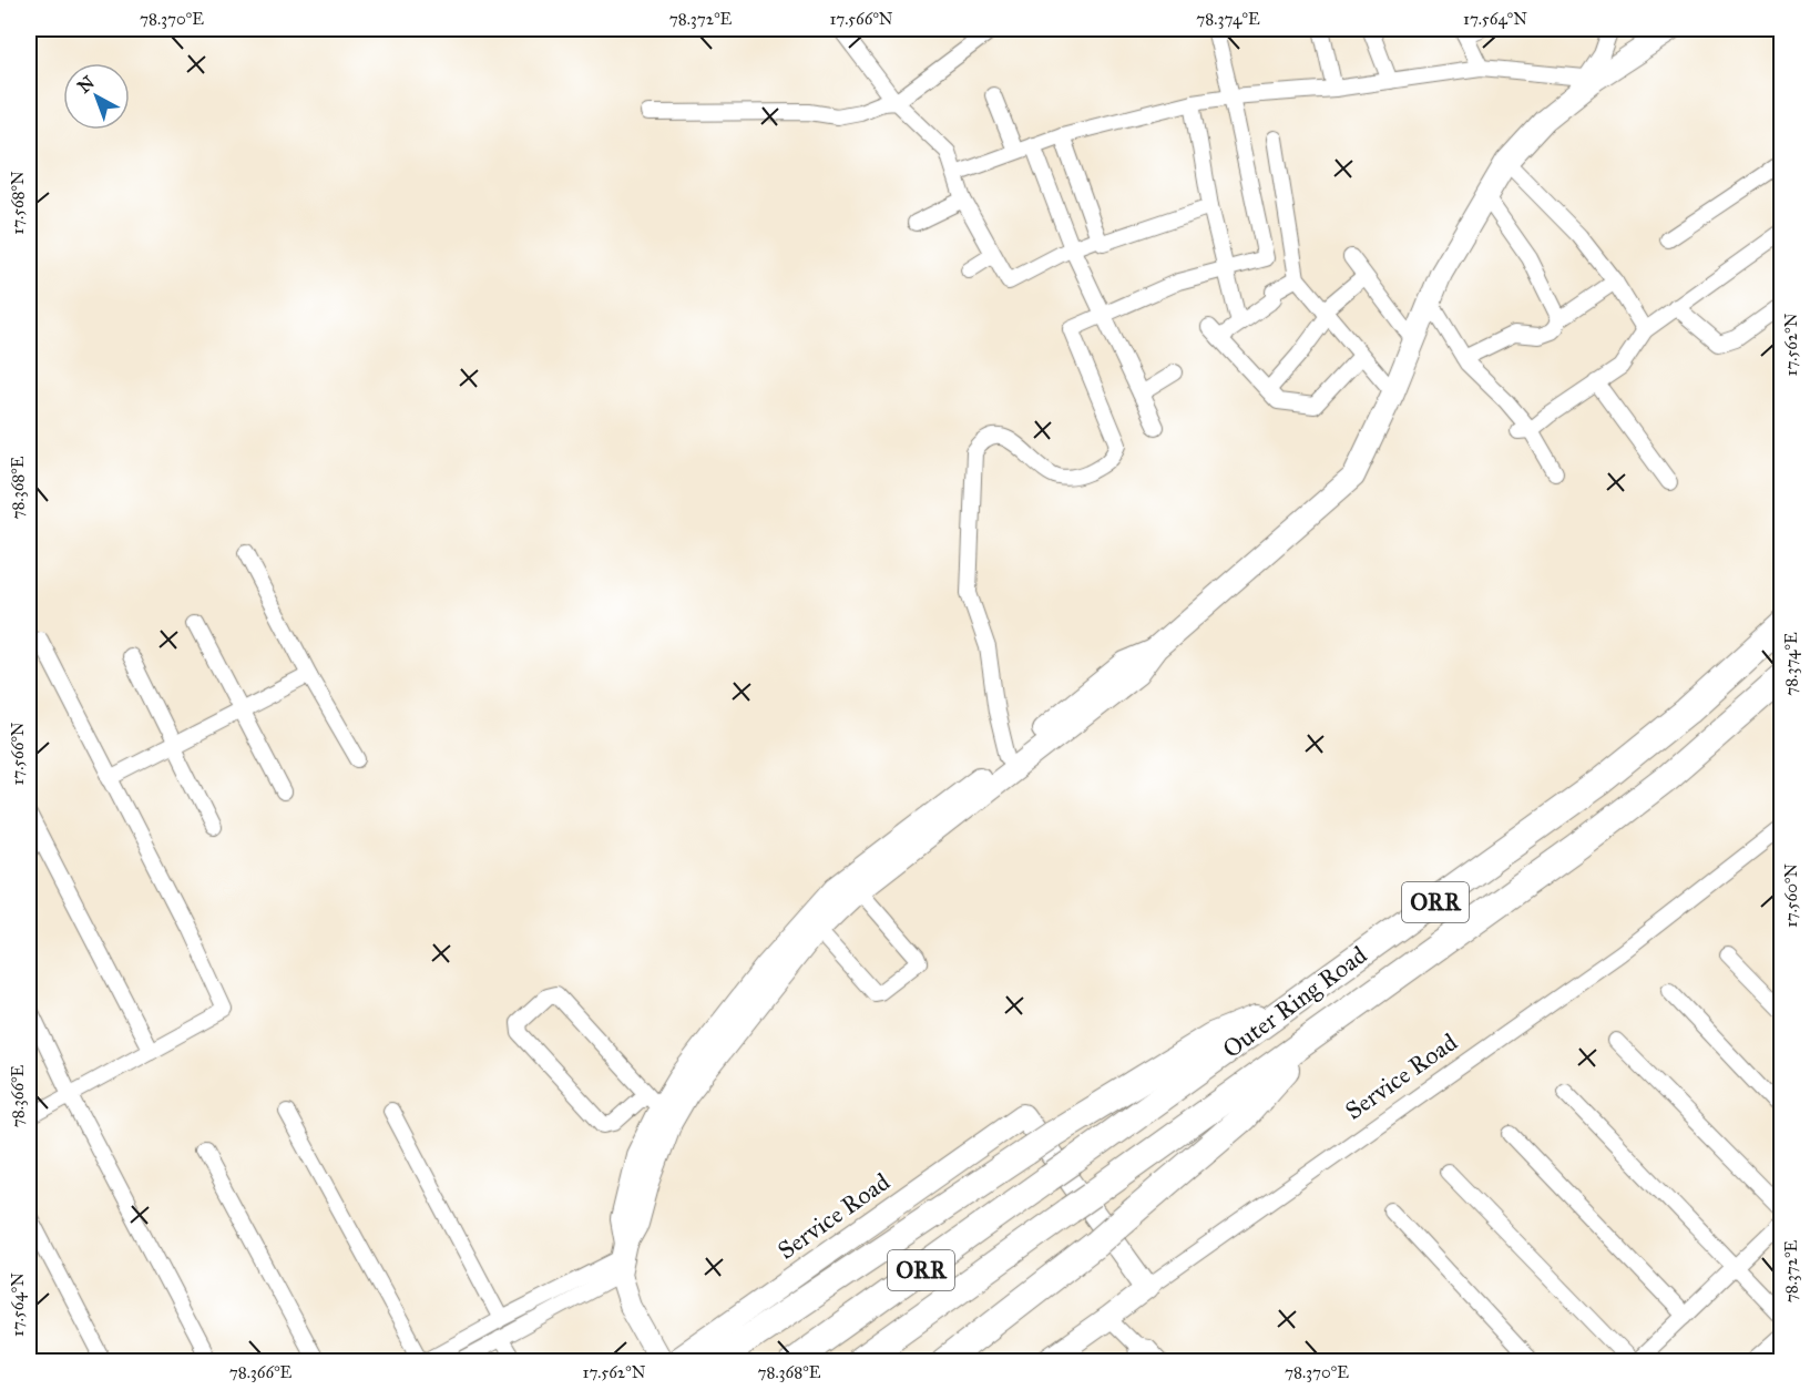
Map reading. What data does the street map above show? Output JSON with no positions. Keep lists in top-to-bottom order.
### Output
{
  "streets": {
    "highway": ["ORR", "Outer Ring Road"],
    "main road": ["Service Road"]
  },
  "north": "top left",
  "coordinates": [
    "78.370°E",
    "78.372°E",
    "17.566°N",
    "78.374°E",
    "17.564°N",
    "17.568°N",
    "17.562°N",
    "78.368°E",
    "17.560°N",
    "78.366°E"
  ]
}
